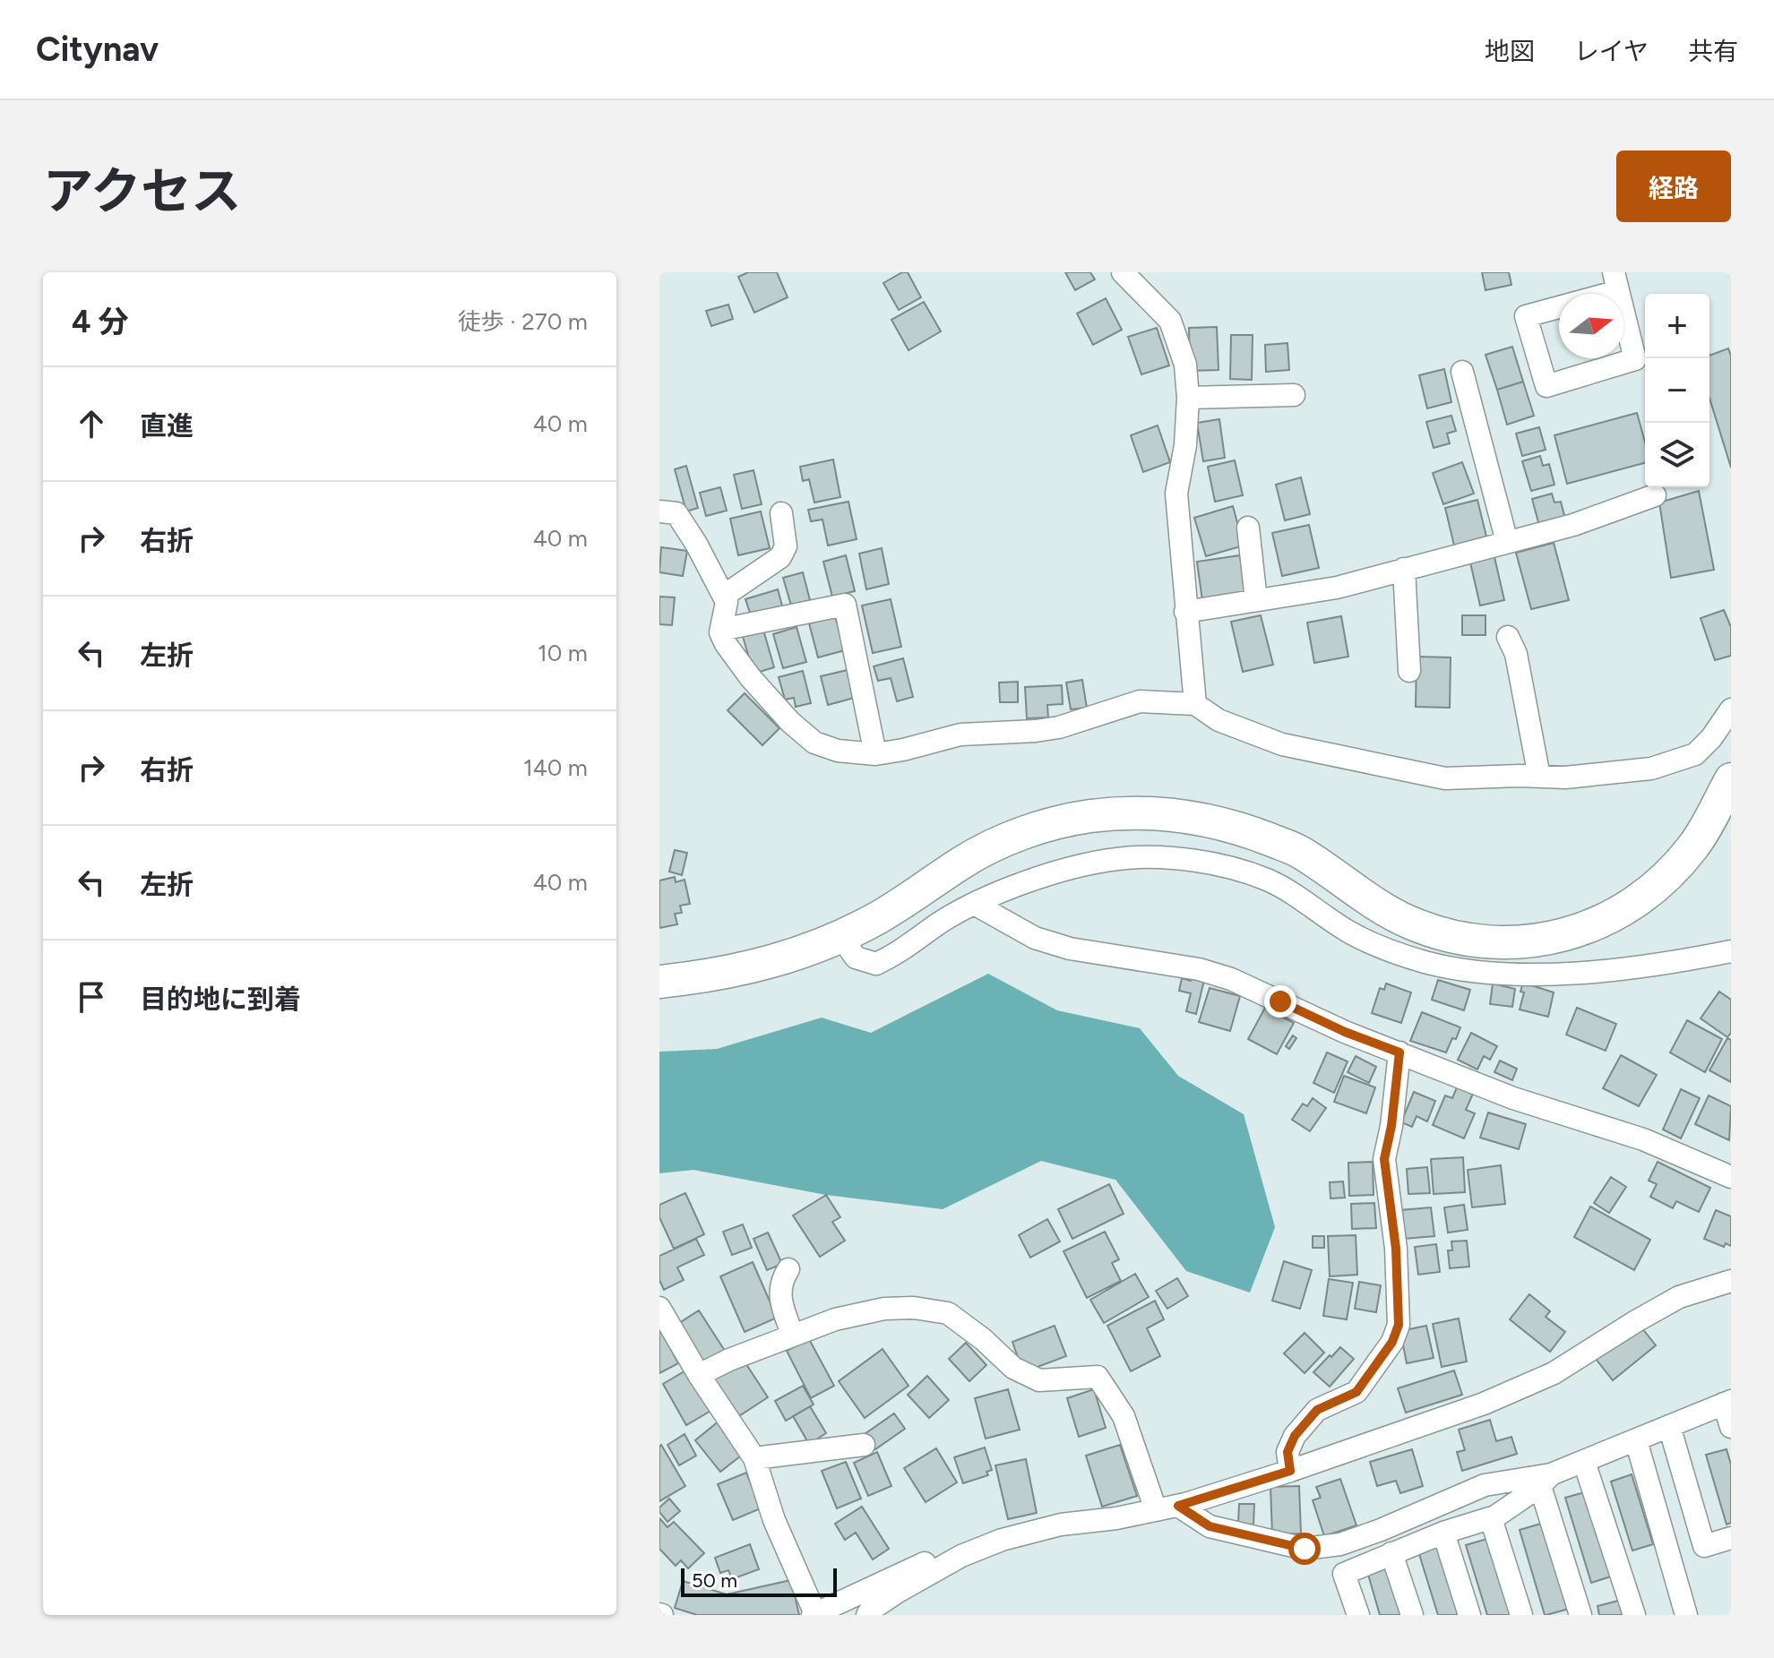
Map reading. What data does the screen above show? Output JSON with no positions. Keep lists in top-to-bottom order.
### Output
{
  "scale_bar": "50 m",
  "north": "right",
  "page": {
    "header": "Citynav",
    "nav": ["地図", "レイヤ", "共有"],
    "title": "アクセス",
    "buttons": "経路",
    "heading": ["4 分", "徒歩 · 270 m"],
    "map_buttons": ["+", "−"],
    "list": [
      ["直進", "40 m"],
      ["右折", "40 m"],
      ["左折", "10 m"],
      ["右折", "140 m"],
      ["左折", "40 m"],
      "目的地に到着"
    ],
    "scale": "50 m"
  }
}
